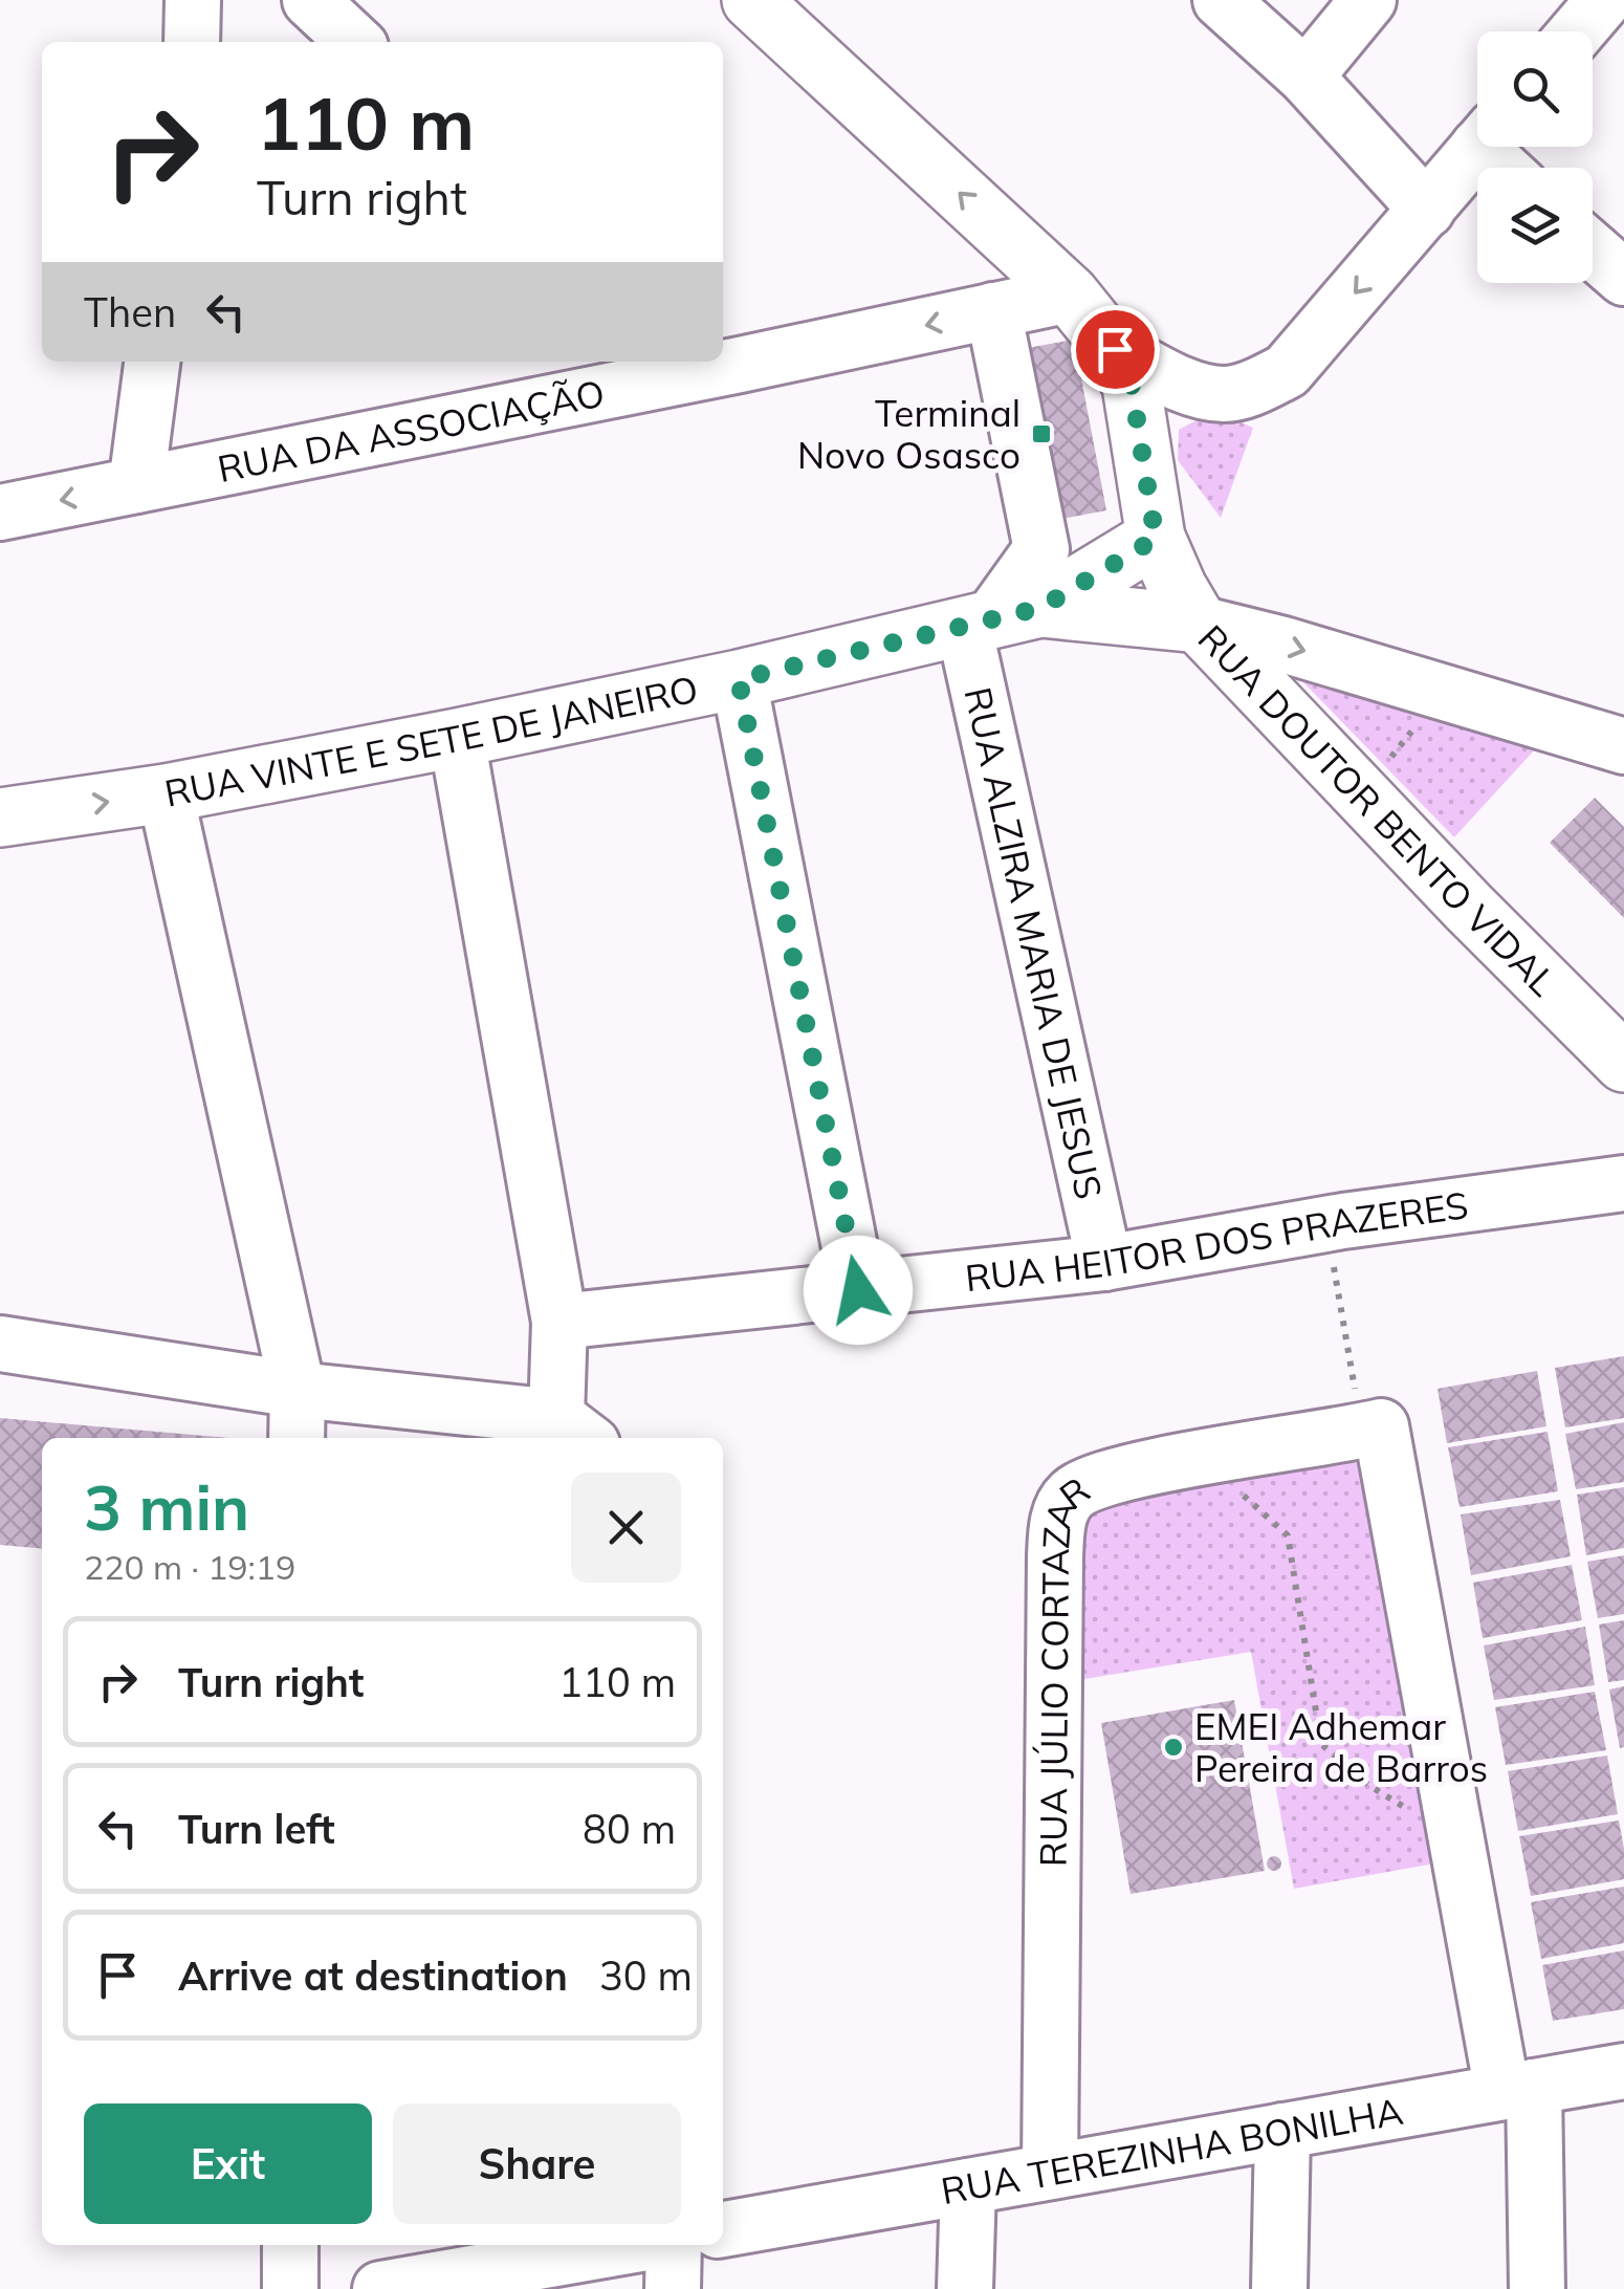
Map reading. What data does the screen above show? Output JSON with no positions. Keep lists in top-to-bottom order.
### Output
{
  "streets": {
    "main road": ["RUA VINTE E SETE DE JANEIRO", "RUA DOUTOR BENTO VIDAL"],
    "street": [
      "RUA DA ASSOCIAÇÃO",
      "RUA ALZIRA MARIA DE JESUS",
      "RUA HEITOR DOS PRAZERES",
      "RUA JÚLIO CORTAZAR",
      "RUA TEREZINHA BONILHA"
    ]
  },
  "crossings": [
    ["RUA DA ASSOCIAÇÃO", "RUA DOUTOR BENTO VIDAL"],
    ["RUA VINTE E SETE DE JANEIRO", "RUA DOUTOR BENTO VIDAL"],
    ["RUA VINTE E SETE DE JANEIRO", "RUA ALZIRA MARIA DE JESUS"],
    ["RUA ALZIRA MARIA DE JESUS", "RUA HEITOR DOS PRAZERES"],
    ["RUA JÚLIO CORTAZAR", "RUA TEREZINHA BONILHA"]
  ],
  "one_way": ["RUA DA ASSOCIAÇÃO"],
  "places": {
    "transit": ["Terminal Novo Osasco"],
    "other": ["EMEI Adhemar Pereira de Barros"]
  },
  "page": {
    "turn": ["110 m", "Turn right"],
    "then": "Then",
    "heading": ["3 min", "220 m · 19:19"],
    "list": [
      {
        "name": "Turn right",
        "value": "110 m"
      },
      {
        "name": "Turn left",
        "value": "80 m"
      },
      {
        "name": "Arrive at destination",
        "value": "30 m"
      }
    ],
    "buttons": ["Exit", "Share"]
  }
}
